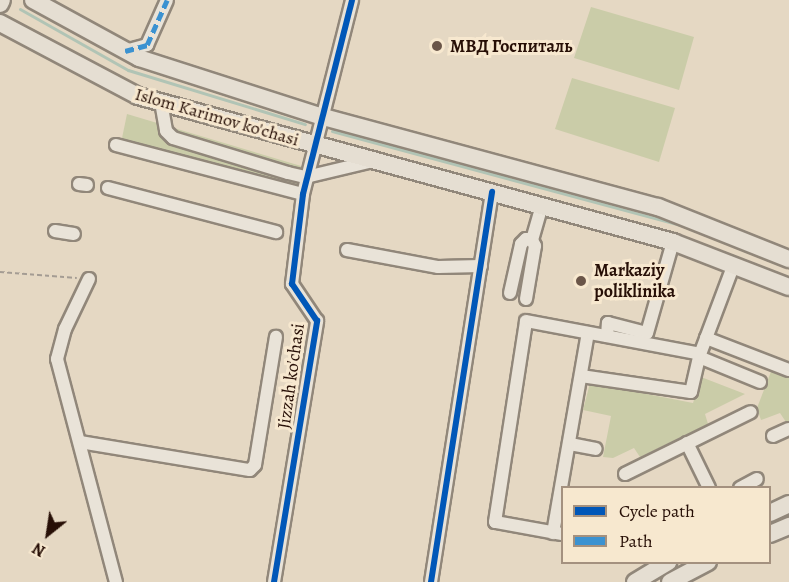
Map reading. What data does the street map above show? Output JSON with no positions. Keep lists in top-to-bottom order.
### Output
{
  "streets": {
    "main road": ["Islom Karimov ko'chasi"],
    "street": ["Jizzah ko'chasi"]
  },
  "crossings": [
    ["Islom Karimov ko'chasi", "Jizzah ko'chasi"]
  ],
  "places": ["МВД Госпиталь", "Markaziy poliklinika"],
  "legend": ["Cycle path", "Path"],
  "north": "bottom left"
}
